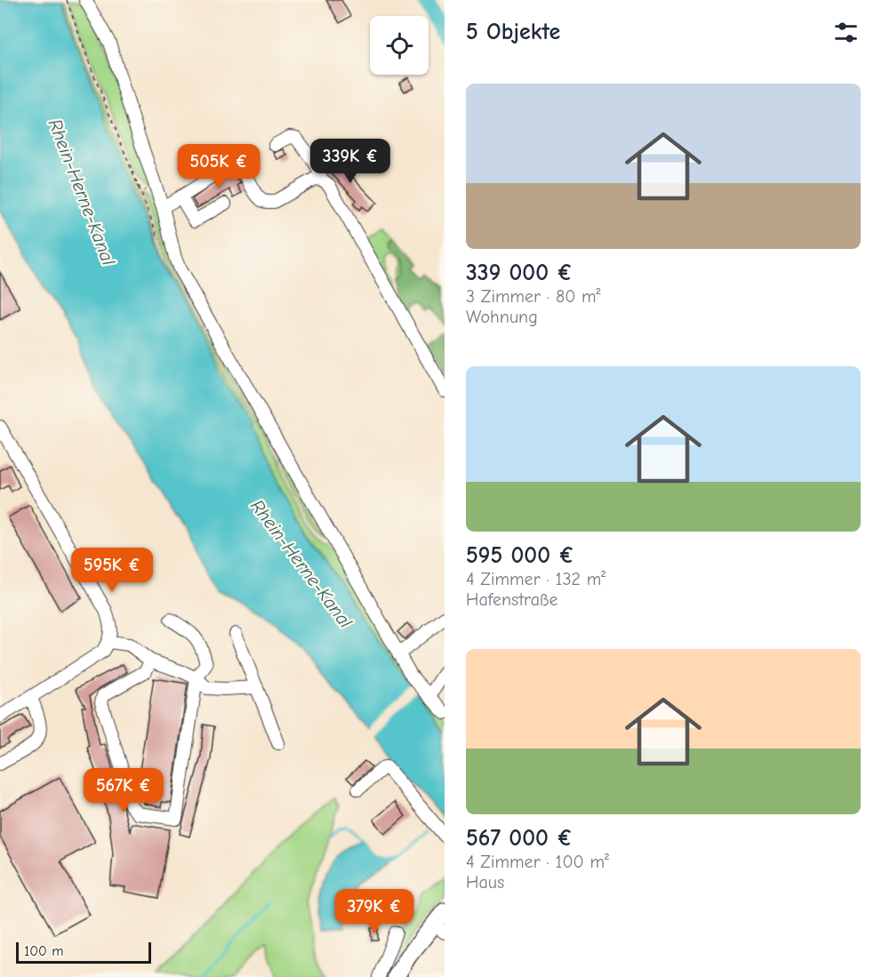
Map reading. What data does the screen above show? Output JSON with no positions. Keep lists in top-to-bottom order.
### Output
{
  "water": ["Rhein-Herne-Kanal"],
  "scale_bar": "100 m",
  "page": {
    "heading": "5 Objekte",
    "list": [
      {
        "name": "339 000 €",
        "note": "3 Zimmer · 80 m² · Wohnung"
      },
      {
        "name": "595 000 €",
        "note": "4 Zimmer · 132 m² · Hafenstraße"
      },
      {
        "name": "567 000 €",
        "note": "4 Zimmer · 100 m² · Haus"
      }
    ],
    "price": [
      "339K €",
      "505K €",
      "595K €",
      "567K €",
      "379K €"
    ],
    "scale": "100 m"
  }
}
